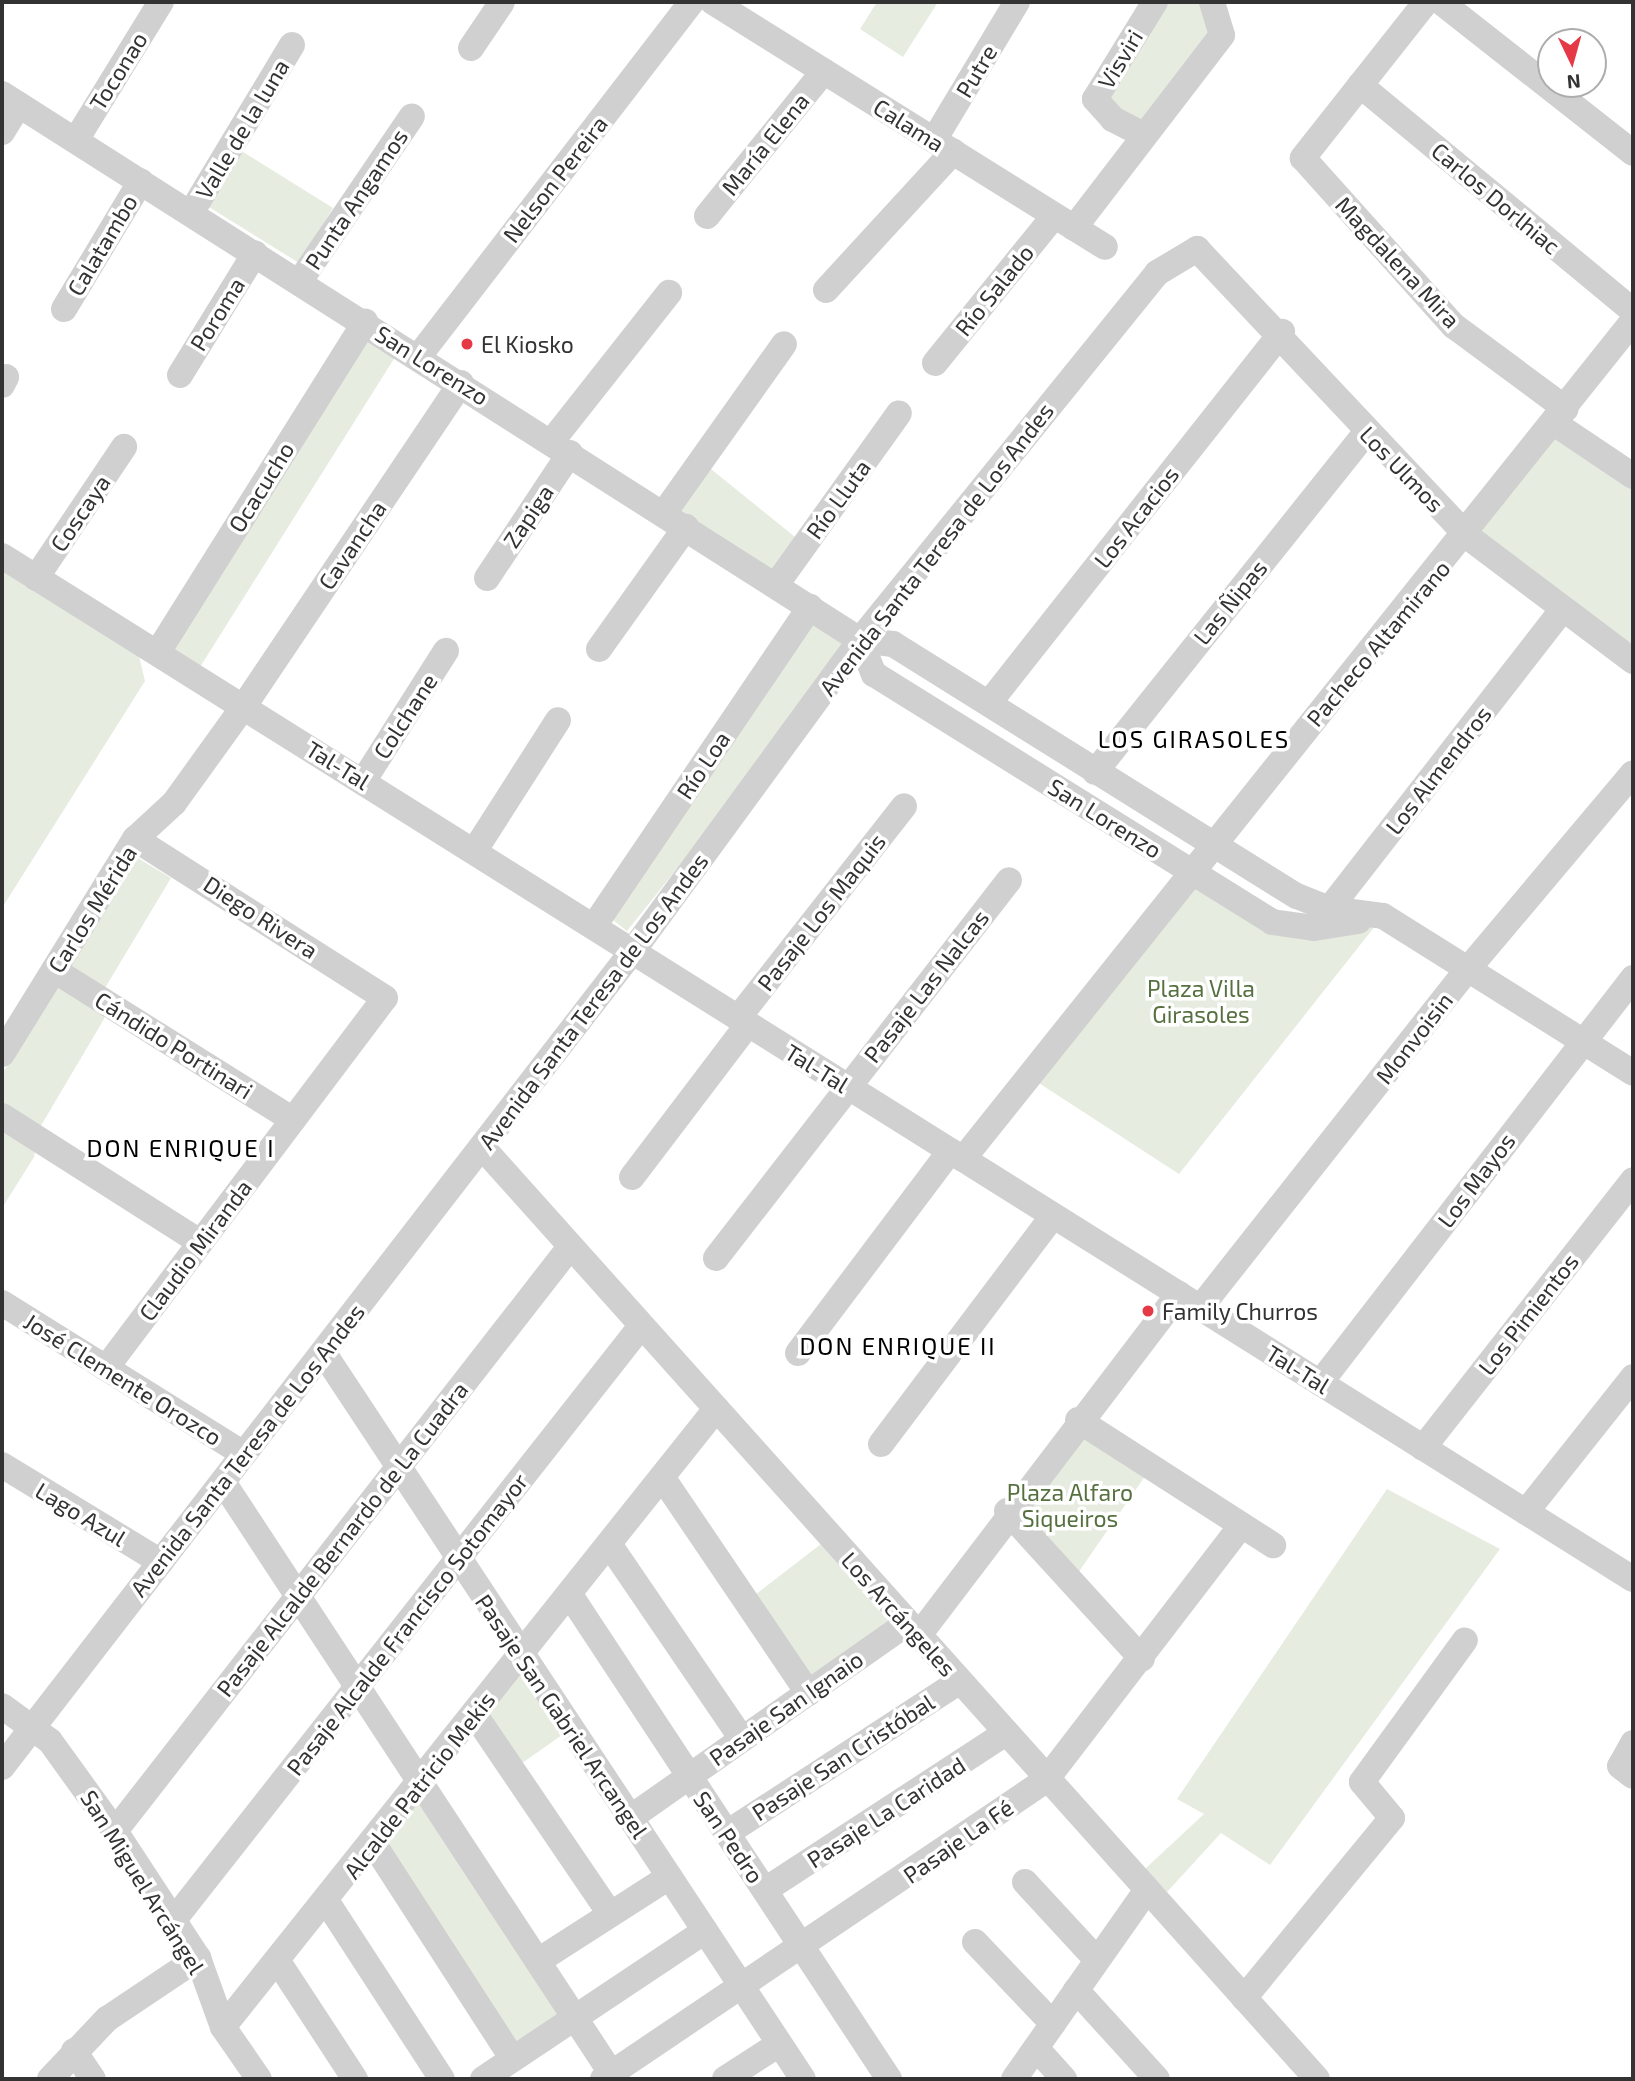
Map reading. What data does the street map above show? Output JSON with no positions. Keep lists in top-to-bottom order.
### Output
{
  "streets": {
    "street": [
      "Visviri",
      "Toconao",
      "Putre",
      "Calama",
      "Valle de la luna",
      "María Elena",
      "Nelson Pereira",
      "Carlos Dorlhiac",
      "Punta Angamos",
      "Calatambo",
      "Magdalena Mira",
      "Río Salado",
      "Poroma",
      "San Lorenzo",
      "Los Ulmos",
      "Ocacucho",
      "Río Lluta",
      "Coscaya",
      "Zapiga",
      "Los Acacios",
      "Cavancha",
      "Avenida Santa Teresa de Los Andes",
      "Las Ñipas",
      "Pacheco Altamirano",
      "Colchane",
      "Tal-Tal",
      "Río Loa",
      "Los Almendros",
      "Carlos Mérida",
      "Pasaje Los Maquis",
      "Diego Rivera",
      "Pasaje Las Nalcas",
      "Monvoisin",
      "Cándido Portinari",
      "Los Mayos",
      "Claudio Miranda",
      "Los Pimientos",
      "José Clemente Orozco",
      "Lago Azul",
      "Pasaje Alcalde Bernardo de La Cuadra",
      "Los Arcángeles",
      "Pasaje Alcalde Francisco Sotomayor",
      "Pasaje San Ignaio",
      "Pasaje San Gabriel Arcangel",
      "Pasaje San Cristóbal",
      "Alcalde Patricio Mekis",
      "Pasaje La Caridad",
      "San Pedro",
      "Pasaje La Fé",
      "San Miguel Arcángel"
    ]
  },
  "crossings": [
    ["Toconao", "San Lorenzo"],
    ["Putre", "Calama"],
    ["Calama", "María Elena"],
    ["Calama", "Río Salado"],
    ["Valle de la luna", "San Lorenzo"],
    ["Nelson Pereira", "San Lorenzo"],
    ["Carlos Dorlhiac", "Magdalena Mira"],
    ["Punta Angamos", "San Lorenzo"],
    ["Calatambo", "San Lorenzo"],
    ["Magdalena Mira", "Pacheco Altamirano"],
    ["Poroma", "San Lorenzo"],
    ["San Lorenzo", "Ocacucho"],
    ["San Lorenzo", "Río Lluta"],
    ["San Lorenzo", "Zapiga"],
    ["San Lorenzo", "Los Acacios"],
    ["San Lorenzo", "Cavancha"],
    ["San Lorenzo", "Avenida Santa Teresa de Los Andes"],
    ["San Lorenzo", "Las Ñipas"],
    ["San Lorenzo", "Pacheco Altamirano"],
    ["San Lorenzo", "Río Loa"],
    ["San Lorenzo", "Los Almendros"],
    ["San Lorenzo", "Monvoisin"],
    ["San Lorenzo", "Los Mayos"],
    ["Los Ulmos", "Los Acacios"],
    ["Los Ulmos", "Avenida Santa Teresa de Los Andes"],
    ["Los Ulmos", "Las Ñipas"],
    ["Los Ulmos", "Pacheco Altamirano"],
    ["Los Ulmos", "Los Almendros"],
    ["Ocacucho", "Tal-Tal"],
    ["Coscaya", "Tal-Tal"],
    ["Cavancha", "Tal-Tal"],
    ["Cavancha", "Carlos Mérida"],
    ["Avenida Santa Teresa de Los Andes", "Tal-Tal"],
    ["Avenida Santa Teresa de Los Andes", "José Clemente Orozco"],
    ["Avenida Santa Teresa de Los Andes", "Lago Azul"],
    ["Avenida Santa Teresa de Los Andes", "Los Arcángeles"],
    ["Avenida Santa Teresa de Los Andes", "Pasaje San Gabriel Arcangel"],
    ["Avenida Santa Teresa de Los Andes", "San Miguel Arcángel"],
    ["Pacheco Altamirano", "Tal-Tal"],
    ["Colchane", "Tal-Tal"],
    ["Tal-Tal", "Río Loa"],
    ["Tal-Tal", "Carlos Mérida"],
    ["Tal-Tal", "Pasaje Los Maquis"],
    ["Tal-Tal", "Pasaje Las Nalcas"],
    ["Tal-Tal", "Monvoisin"],
    ["Tal-Tal", "Los Mayos"],
    ["Tal-Tal", "Los Pimientos"],
    ["Carlos Mérida", "Diego Rivera"],
    ["Carlos Mérida", "Cándido Portinari"],
    ["Diego Rivera", "Claudio Miranda"],
    ["Monvoisin", "Pasaje San Ignaio"],
    ["Cándido Portinari", "Claudio Miranda"],
    ["Claudio Miranda", "José Clemente Orozco"],
    ["Pasaje Alcalde Bernardo de La Cuadra", "Los Arcángeles"],
    ["Pasaje Alcalde Bernardo de La Cuadra", "Pasaje San Gabriel Arcangel"],
    ["Pasaje Alcalde Bernardo de La Cuadra", "San Miguel Arcángel"],
    ["Los Arcángeles", "Pasaje Alcalde Francisco Sotomayor"],
    ["Los Arcángeles", "Pasaje San Ignaio"],
    ["Los Arcángeles", "Pasaje San Cristóbal"],
    ["Los Arcángeles", "Alcalde Patricio Mekis"],
    ["Los Arcángeles", "Pasaje La Caridad"],
    ["Los Arcángeles", "Pasaje La Fé"],
    ["Pasaje Alcalde Francisco Sotomayor", "Pasaje San Gabriel Arcangel"],
    ["Pasaje Alcalde Francisco Sotomayor", "San Miguel Arcángel"],
    ["Pasaje San Ignaio", "Pasaje San Gabriel Arcangel"],
    ["Pasaje San Ignaio", "San Pedro"],
    ["Pasaje San Gabriel Arcangel", "Alcalde Patricio Mekis"],
    ["Pasaje San Gabriel Arcangel", "Pasaje La Fé"],
    ["Pasaje San Cristóbal", "San Pedro"],
    ["Alcalde Patricio Mekis", "San Pedro"],
    ["Alcalde Patricio Mekis", "San Miguel Arcángel"],
    ["Pasaje La Caridad", "San Pedro"],
    ["San Pedro", "Pasaje La Fé"]
  ],
  "districts": ["LOS GIRASOLES", "DON ENRIQUE I", "DON ENRIQUE II"],
  "parks": ["Plaza Villa Girasoles", "Plaza Alfaro Siqueiros"],
  "places": ["El Kiosko", "Family Churros"],
  "north": "bottom"
}
